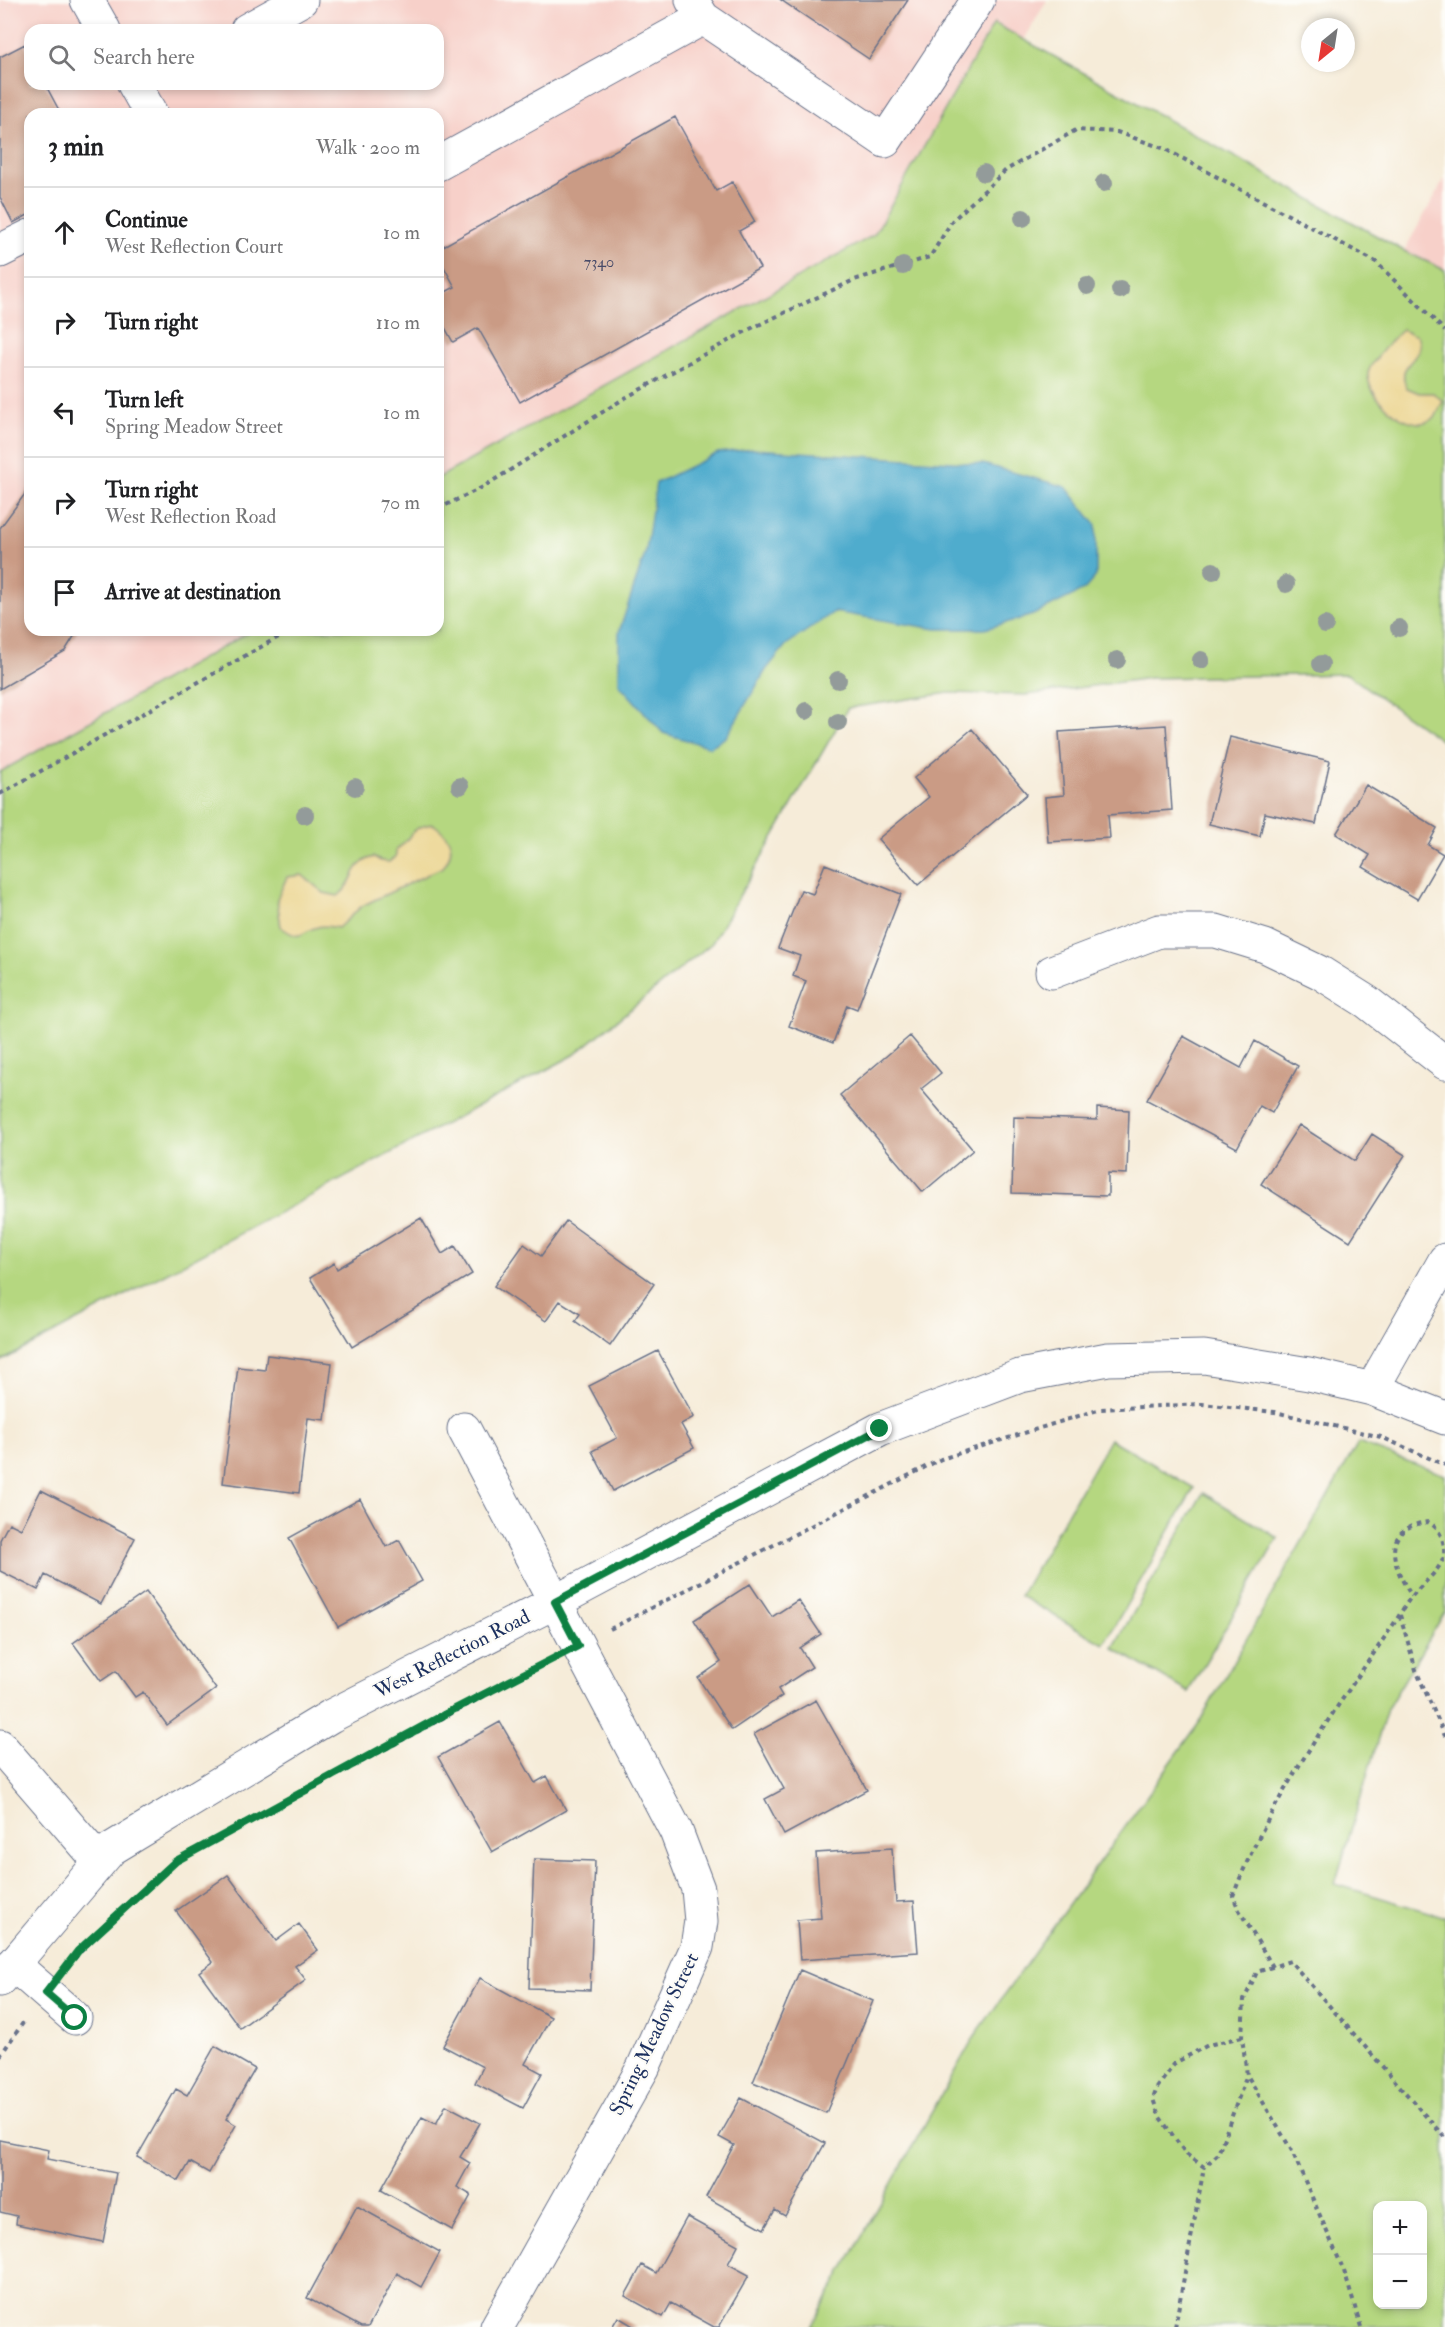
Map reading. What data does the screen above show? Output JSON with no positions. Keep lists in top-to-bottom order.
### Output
{
  "streets": {
    "street": ["West Reflection Road", "Spring Meadow Street"]
  },
  "crossings": [
    ["West Reflection Road", "Spring Meadow Street"]
  ],
  "house_numbers": ["7340"],
  "north": "bottom left",
  "page": {
    "search": "Search here",
    "heading": ["3 min", "Walk · 200 m"],
    "list": [
      ["Continue", "West Reflection Court", "10 m"],
      ["Turn right", "110 m"],
      ["Turn left", "Spring Meadow Street", "10 m"],
      ["Turn right", "West Reflection Road", "70 m"],
      "Arrive at destination"
    ],
    "map_buttons": ["+", "−"]
  }
}
